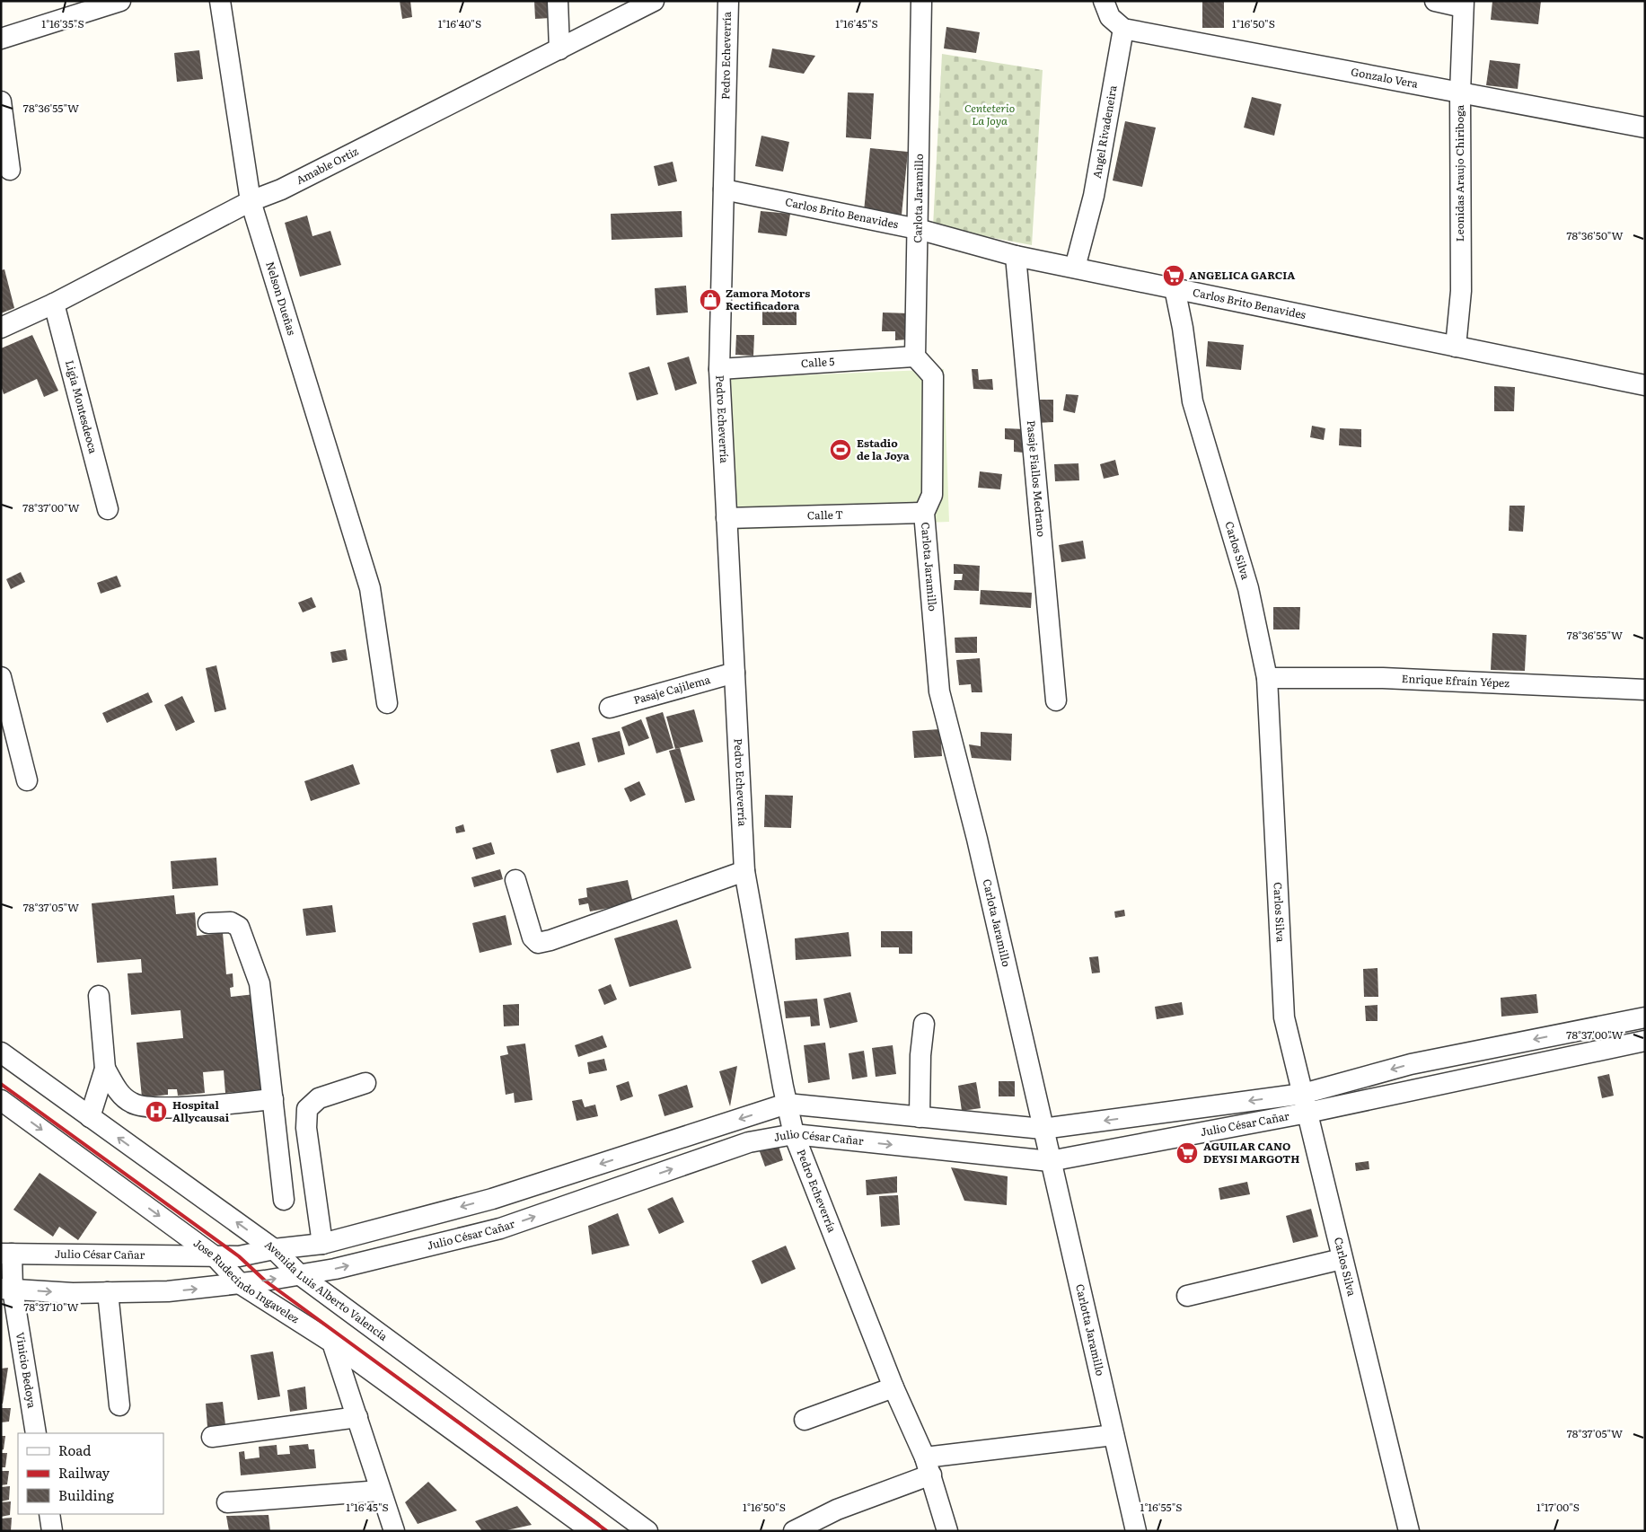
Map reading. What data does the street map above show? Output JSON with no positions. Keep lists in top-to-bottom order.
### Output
{
  "streets": {
    "street": [
      "Pedro Echeverría",
      "Gonzalo Vera",
      "Angel Rivadeneira",
      "Amable Ortiz",
      "Leonidas Araujo Chiriboga",
      "Carlota Jaramillo",
      "Carlos Brito Benavides",
      "Nelson Dueñas",
      "Calle 5",
      "Ligia Montesdeoca",
      "Pasaje Fiallos Medrano",
      "Calle T",
      "Carlos Silva",
      "Enrique Efraín Yépez",
      "Pasaje Cajilema",
      "Julio César Cañar",
      "Jose Rudecindo Ingavelez",
      "Avenida Luis Alberto Valencia",
      "Carlotta Jaramillo",
      "Vinicio Bedoya"
    ]
  },
  "crossings": [
    ["Pedro Echeverría", "Carlos Brito Benavides"],
    ["Pedro Echeverría", "Calle 5"],
    ["Pedro Echeverría", "Calle T"],
    ["Pedro Echeverría", "Pasaje Cajilema"],
    ["Pedro Echeverría", "Julio César Cañar"],
    ["Gonzalo Vera", "Angel Rivadeneira"],
    ["Gonzalo Vera", "Leonidas Araujo Chiriboga"],
    ["Angel Rivadeneira", "Carlos Brito Benavides"],
    ["Amable Ortiz", "Nelson Dueñas"],
    ["Amable Ortiz", "Ligia Montesdeoca"],
    ["Leonidas Araujo Chiriboga", "Carlos Brito Benavides"],
    ["Carlota Jaramillo", "Carlos Brito Benavides"],
    ["Carlota Jaramillo", "Calle 5"],
    ["Carlota Jaramillo", "Calle T"],
    ["Carlota Jaramillo", "Julio César Cañar"],
    ["Carlota Jaramillo", "Carlotta Jaramillo"],
    ["Carlos Brito Benavides", "Pasaje Fiallos Medrano"],
    ["Carlos Brito Benavides", "Carlos Silva"],
    ["Carlos Silva", "Enrique Efraín Yépez"],
    ["Carlos Silva", "Julio César Cañar"],
    ["Julio César Cañar", "Jose Rudecindo Ingavelez"],
    ["Julio César Cañar", "Avenida Luis Alberto Valencia"],
    ["Julio César Cañar", "Carlotta Jaramillo"],
    ["Julio César Cañar", "Vinicio Bedoya"]
  ],
  "one_way": ["Jose Rudecindo Ingavelez"],
  "parks": ["Centeterio La Joya"],
  "places": {
    "supermarket": ["ANGELICA GARCIA", "AGUILAR CANO DEYSI MARGOTH"],
    "shop": ["Zamora Motors Rectificadora"],
    "sports": ["Estadio de la Joya"],
    "hospital": ["Hospital Allycausai"]
  },
  "legend": ["Road", "Railway", "Building"],
  "coordinates": [
    "1°16'35\"S",
    "1°16'40\"S",
    "1°16'45\"S",
    "1°16'50\"S",
    "78°36'55\"W",
    "78°36'50\"W",
    "78°37'00\"W",
    "78°37'05\"W",
    "78°37'10\"W",
    "1°16'55\"S",
    "1°17'00\"S"
  ]
}
